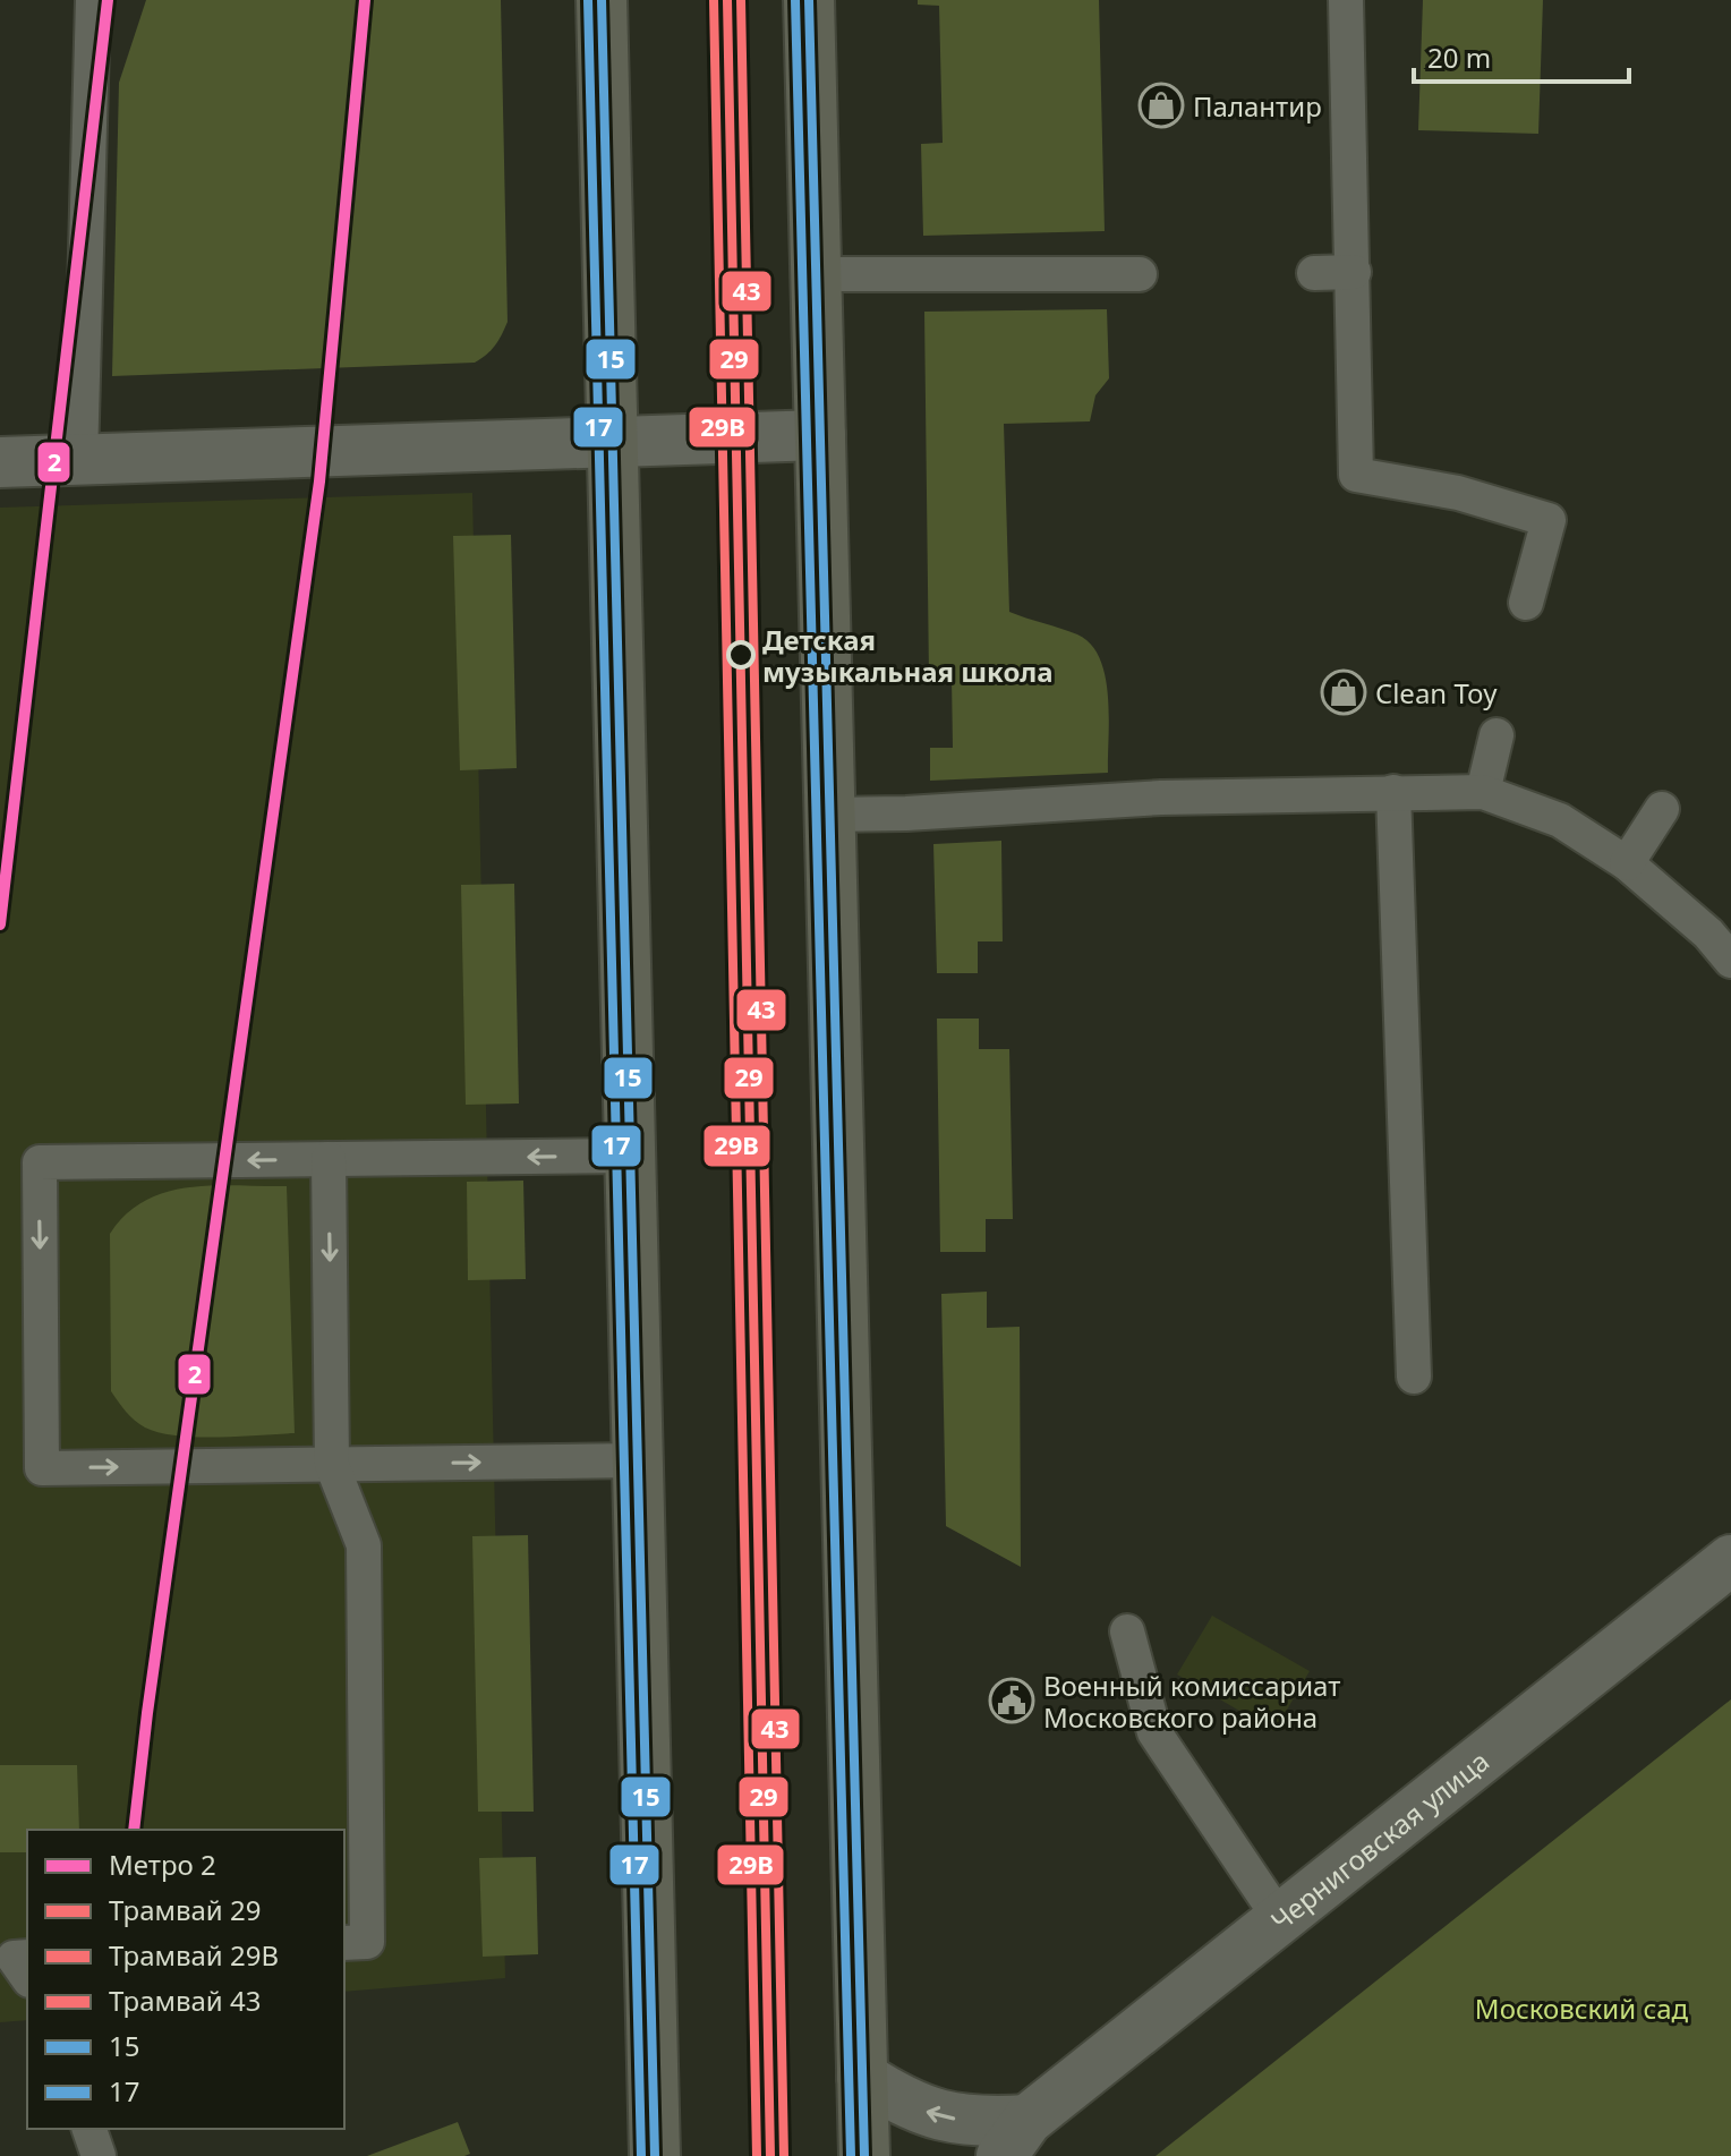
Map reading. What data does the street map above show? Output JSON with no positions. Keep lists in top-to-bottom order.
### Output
{
  "streets": {
    "street": ["Черниговская улица"]
  },
  "parks": ["Московский сад"],
  "places": {
    "shop": ["Палантир", "Clean Toy"],
    "other": ["Детская музыкальная школа"],
    "public building": ["Военный комиссариат Московского района"]
  },
  "lines": [
    "metro line 2",
    "tram line 29",
    "tram line 29В",
    "tram line 43",
    "transit line 15",
    "transit line 17"
  ],
  "legend": [
    "Метро 2",
    "Трамвай 29",
    "Трамвай 29В",
    "Трамвай 43",
    "15",
    "17"
  ],
  "scale_bar": "20 m"
}
